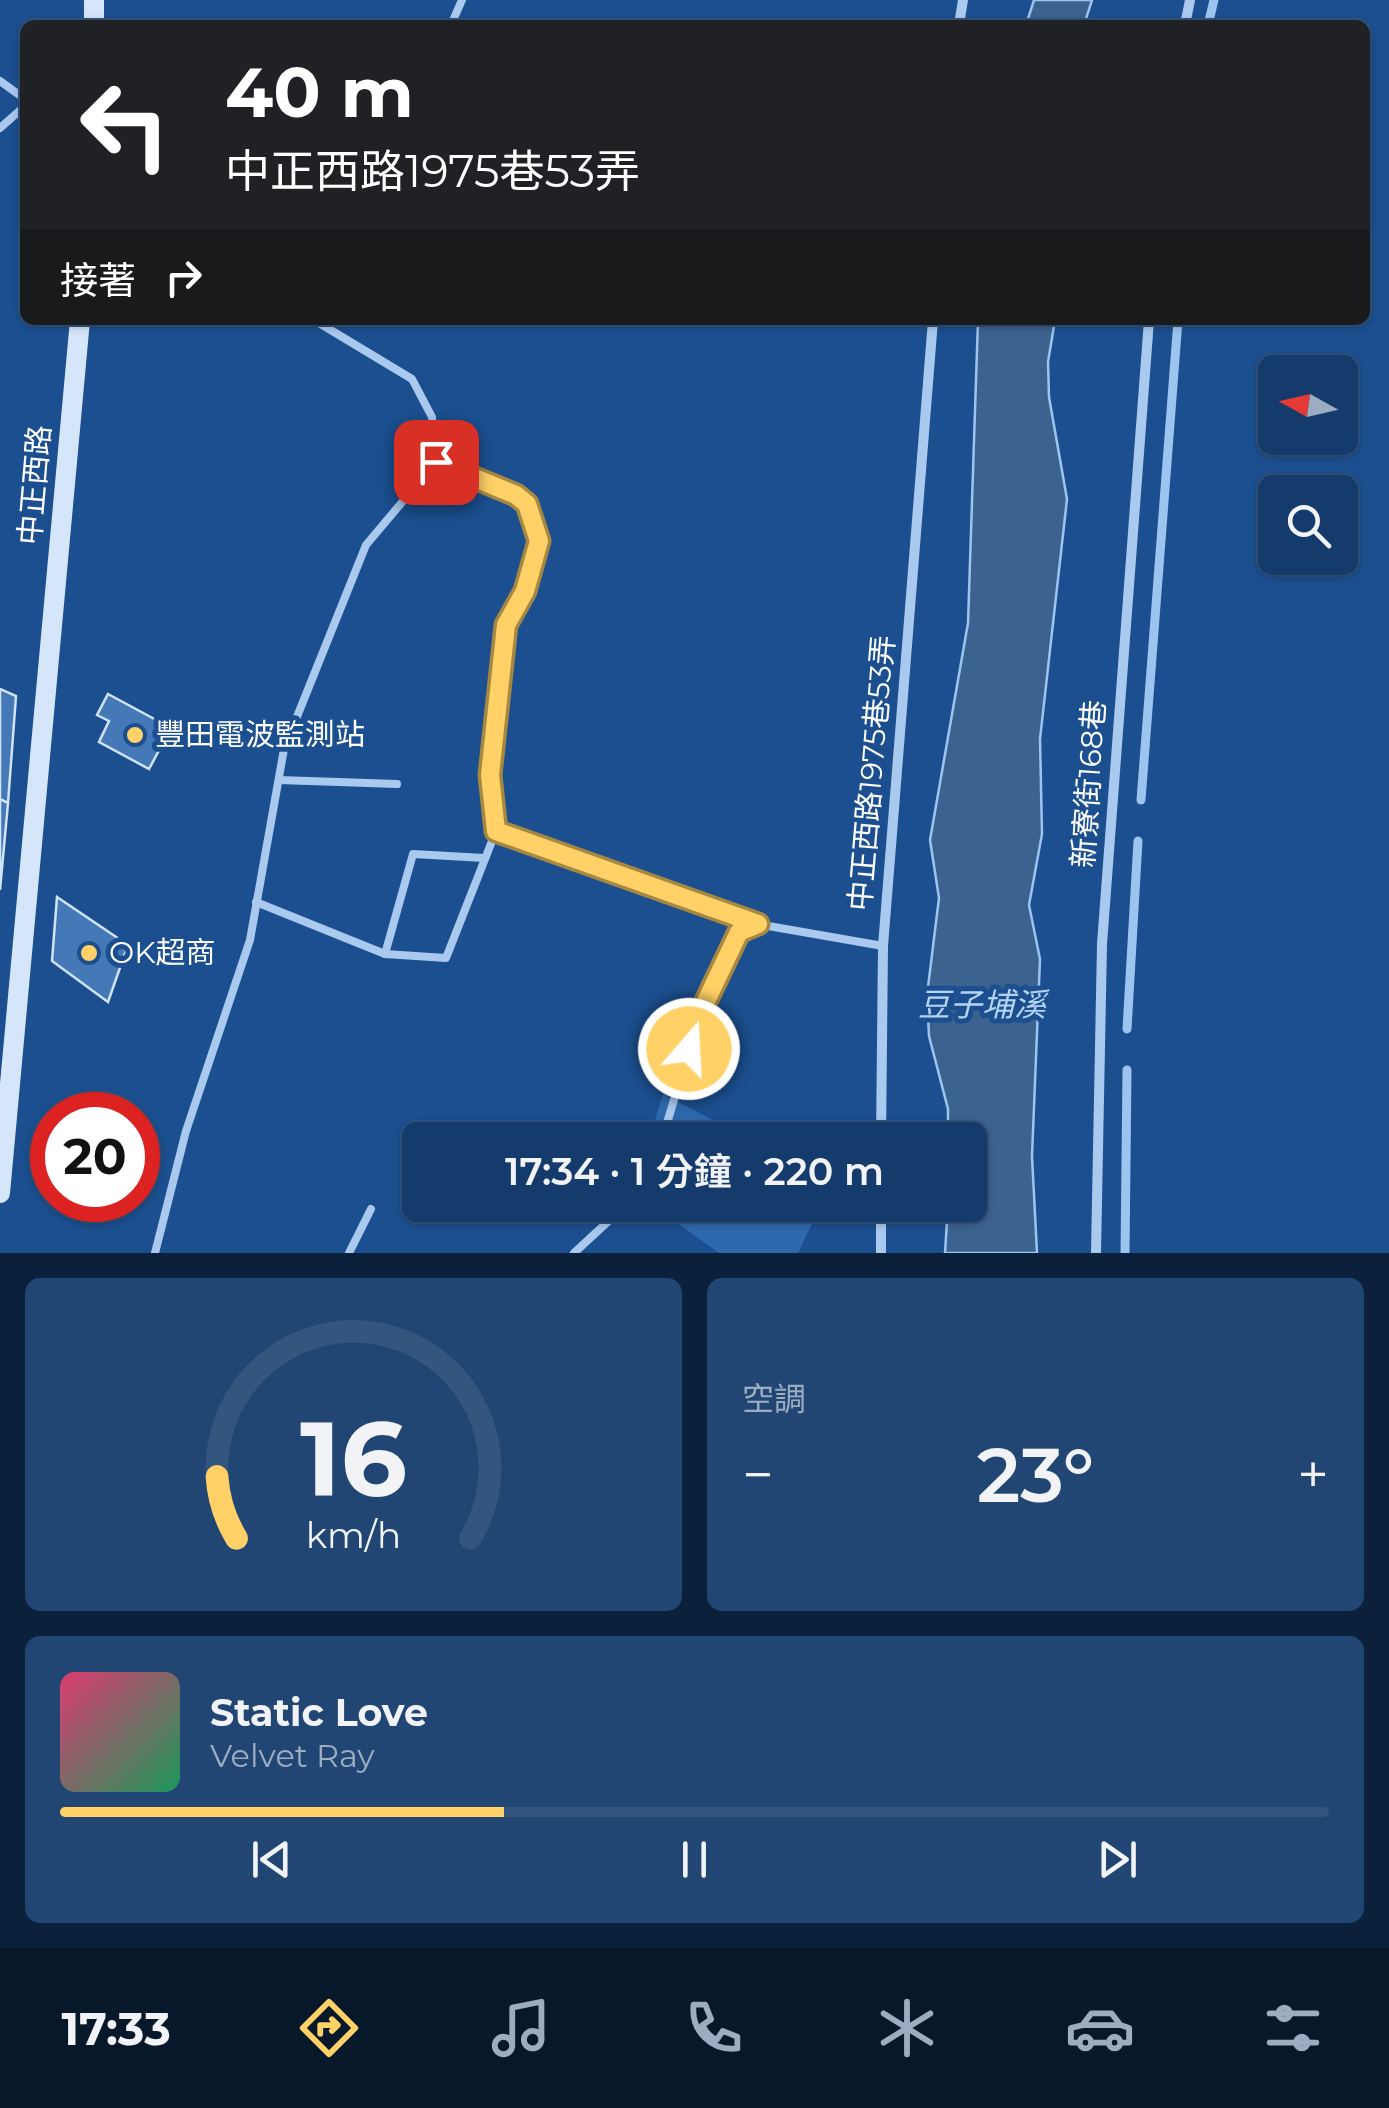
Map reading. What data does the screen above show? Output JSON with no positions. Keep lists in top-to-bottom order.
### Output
{
  "streets": {
    "main road": ["中正西路"],
    "street": ["中正西路1975巷53弄", "新寮街168巷"]
  },
  "water": ["豆子埔溪"],
  "places": ["豐田電波監測站", "OK超商"],
  "north": "left",
  "page": {
    "turn": ["40 m", "中正西路1975巷53弄"],
    "then": "接著",
    "limit": "20",
    "trip": "17:34 · 1 分鐘 · 220 m",
    "tile": "空調",
    "heat": ["−", "23°", "+"],
    "song": ["Static Love", "Velvet Ray"],
    "tabs": "17:33",
    "gauge": ["16", "km/h"]
  }
}
